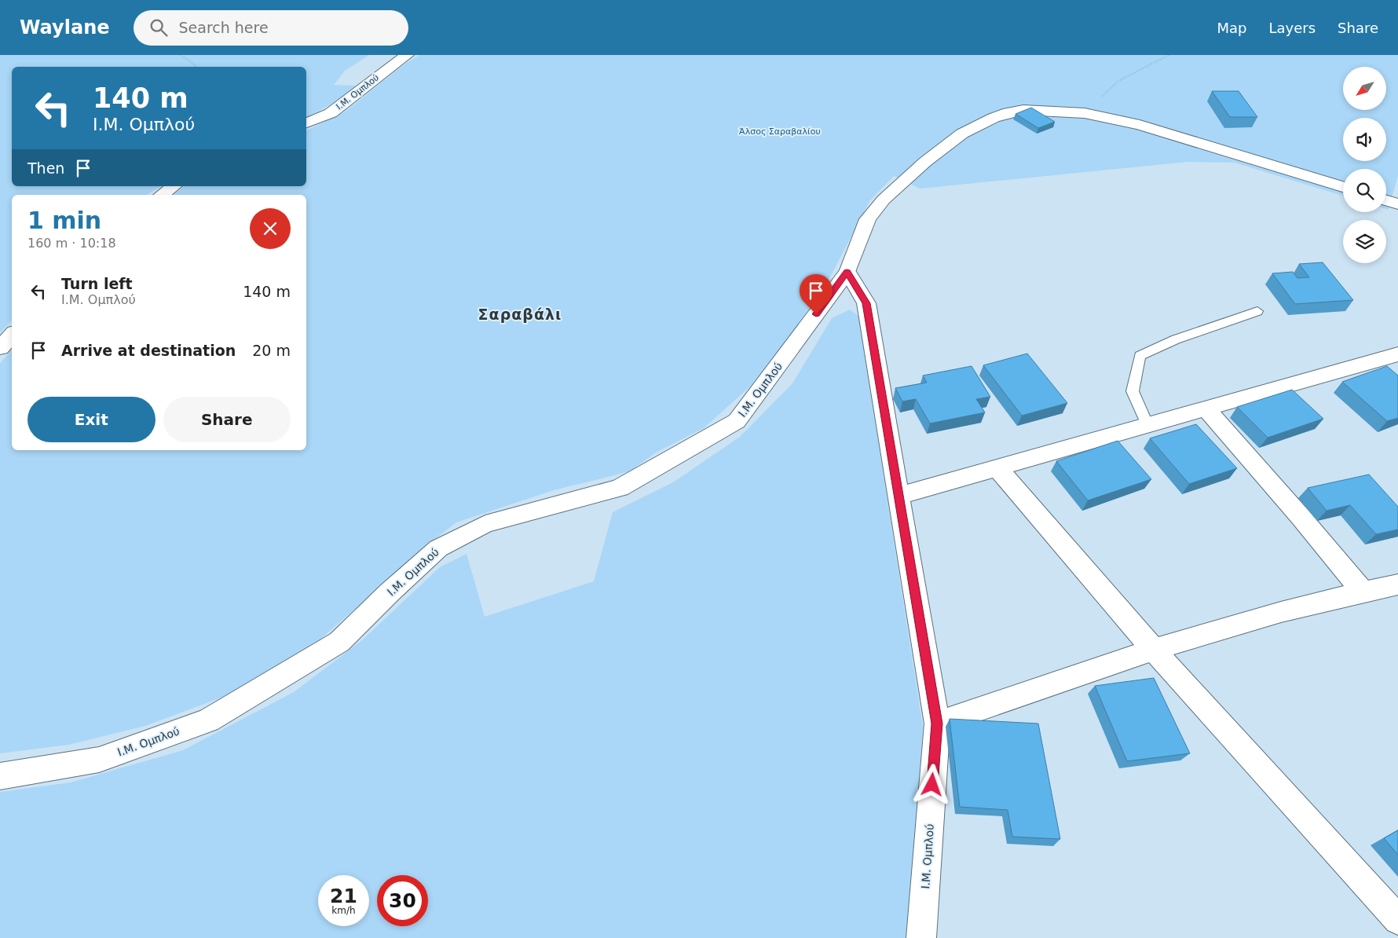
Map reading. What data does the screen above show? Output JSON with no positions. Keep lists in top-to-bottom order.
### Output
{
  "streets": {
    "street": ["Ι.Μ. Ομπλού"]
  },
  "districts": ["Σαραβάλι"],
  "parks": ["Άλσος Σαραβαλίου"],
  "north": "bottom left",
  "page": {
    "header": "Waylane",
    "search": "Search here",
    "nav": ["Map", "Layers", "Share"],
    "turn": ["140 m", "Ι.Μ. Ομπλού"],
    "then": "Then",
    "heading": ["1 min", "160 m · 10:18"],
    "list": [
      {
        "name": "Turn left",
        "note": "Ι.Μ. Ομπλού",
        "value": "140 m"
      },
      {
        "name": "Arrive at destination",
        "value": "20 m"
      }
    ],
    "buttons": ["Exit", "Share"],
    "speed": "21 km/h",
    "limit": "30"
  }
}
